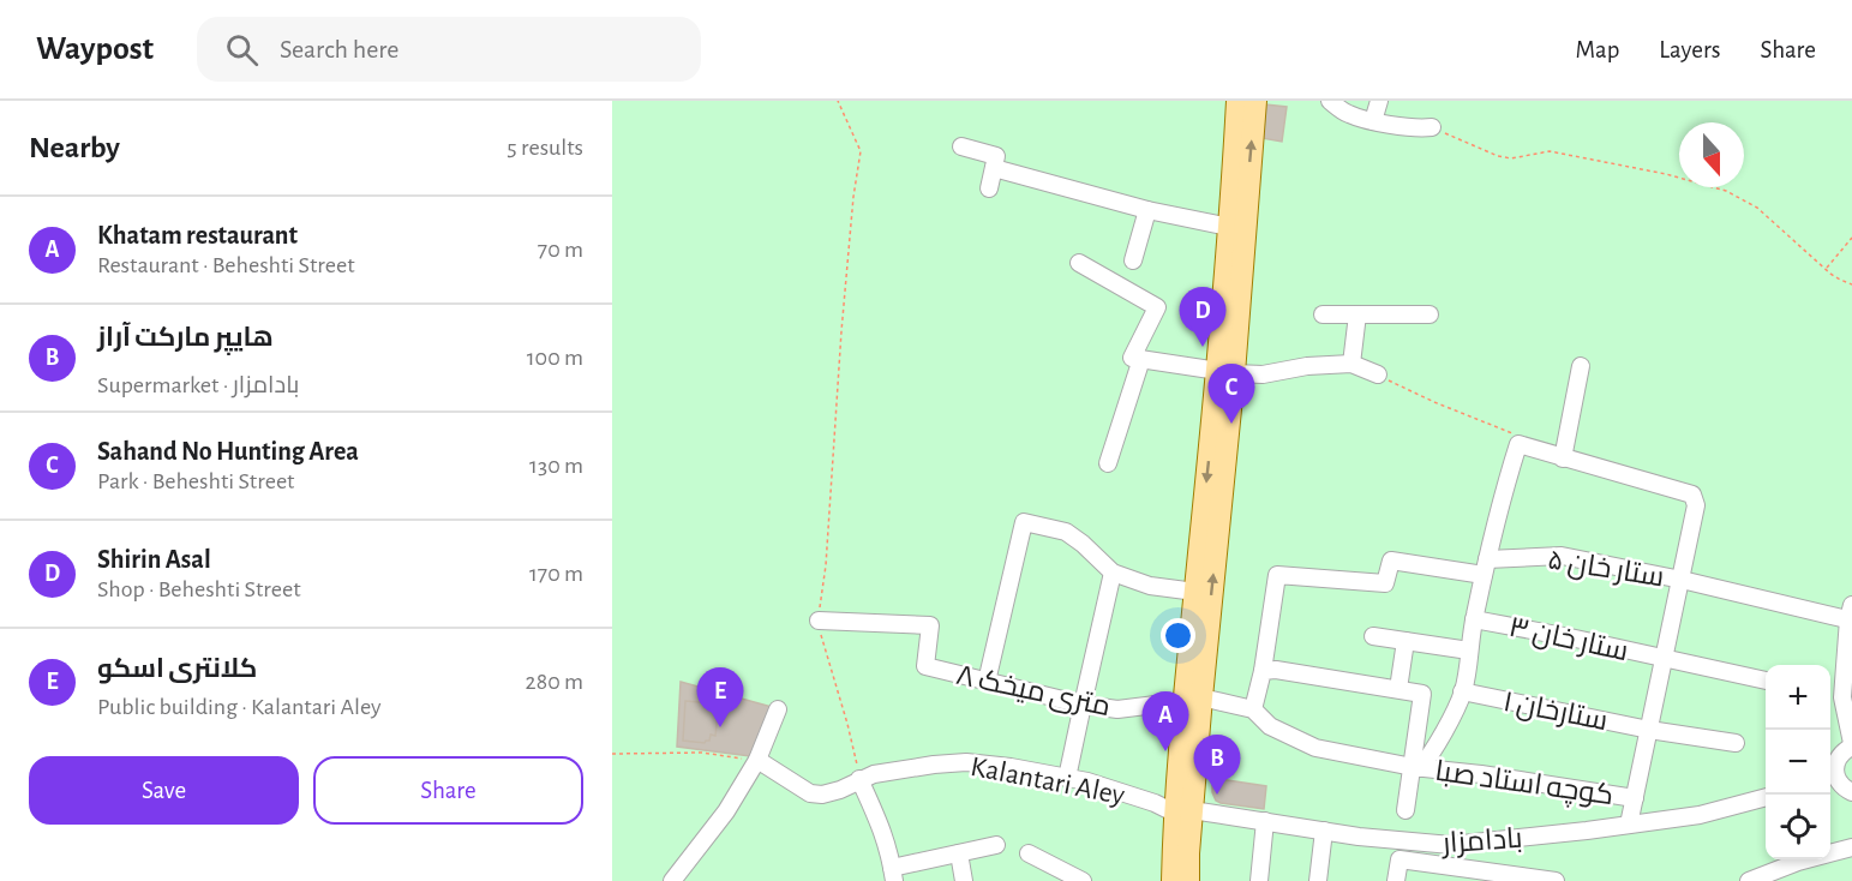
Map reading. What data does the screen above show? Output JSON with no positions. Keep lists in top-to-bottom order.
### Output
{
  "streets": {
    "street": [
      "ستار خان ۵",
      "ستار خان ۳",
      "۸ متری میخک",
      "ستارخان ۱",
      "Kalantari Aley",
      "کوچه استاد صبا",
      "بادامزار"
    ]
  },
  "crossings": [
    ["۸ متری میخک", "کوچه استاد صبا"],
    ["Kalantari Aley", "بادامزار"]
  ],
  "north": "bottom",
  "page": {
    "header": "Waypost",
    "search": "Search here",
    "nav": ["Map", "Layers", "Share"],
    "heading": ["Nearby", "5 results"],
    "list": [
      {
        "mark": "A",
        "name": "Khatam restaurant",
        "note": "Restaurant · Beheshti Street",
        "value": "70 m"
      },
      {
        "mark": "B",
        "name": "هایپر مارکت آراز",
        "note": "Supermarket · بادامزار",
        "value": "100 m"
      },
      {
        "mark": "C",
        "name": "Sahand No Hunting Area",
        "note": "Park · Beheshti Street",
        "value": "130 m"
      },
      {
        "mark": "D",
        "name": "Shirin Asal",
        "note": "Shop · Beheshti Street",
        "value": "170 m"
      },
      {
        "mark": "E",
        "name": "کلانتری اسکو",
        "note": "Public building · Kalantari Aley",
        "value": "280 m"
      }
    ],
    "pins": [
      "D",
      "C",
      "E",
      "A",
      "B"
    ],
    "map_buttons": ["+", "−"],
    "buttons": ["Save", "Share"]
  }
}
